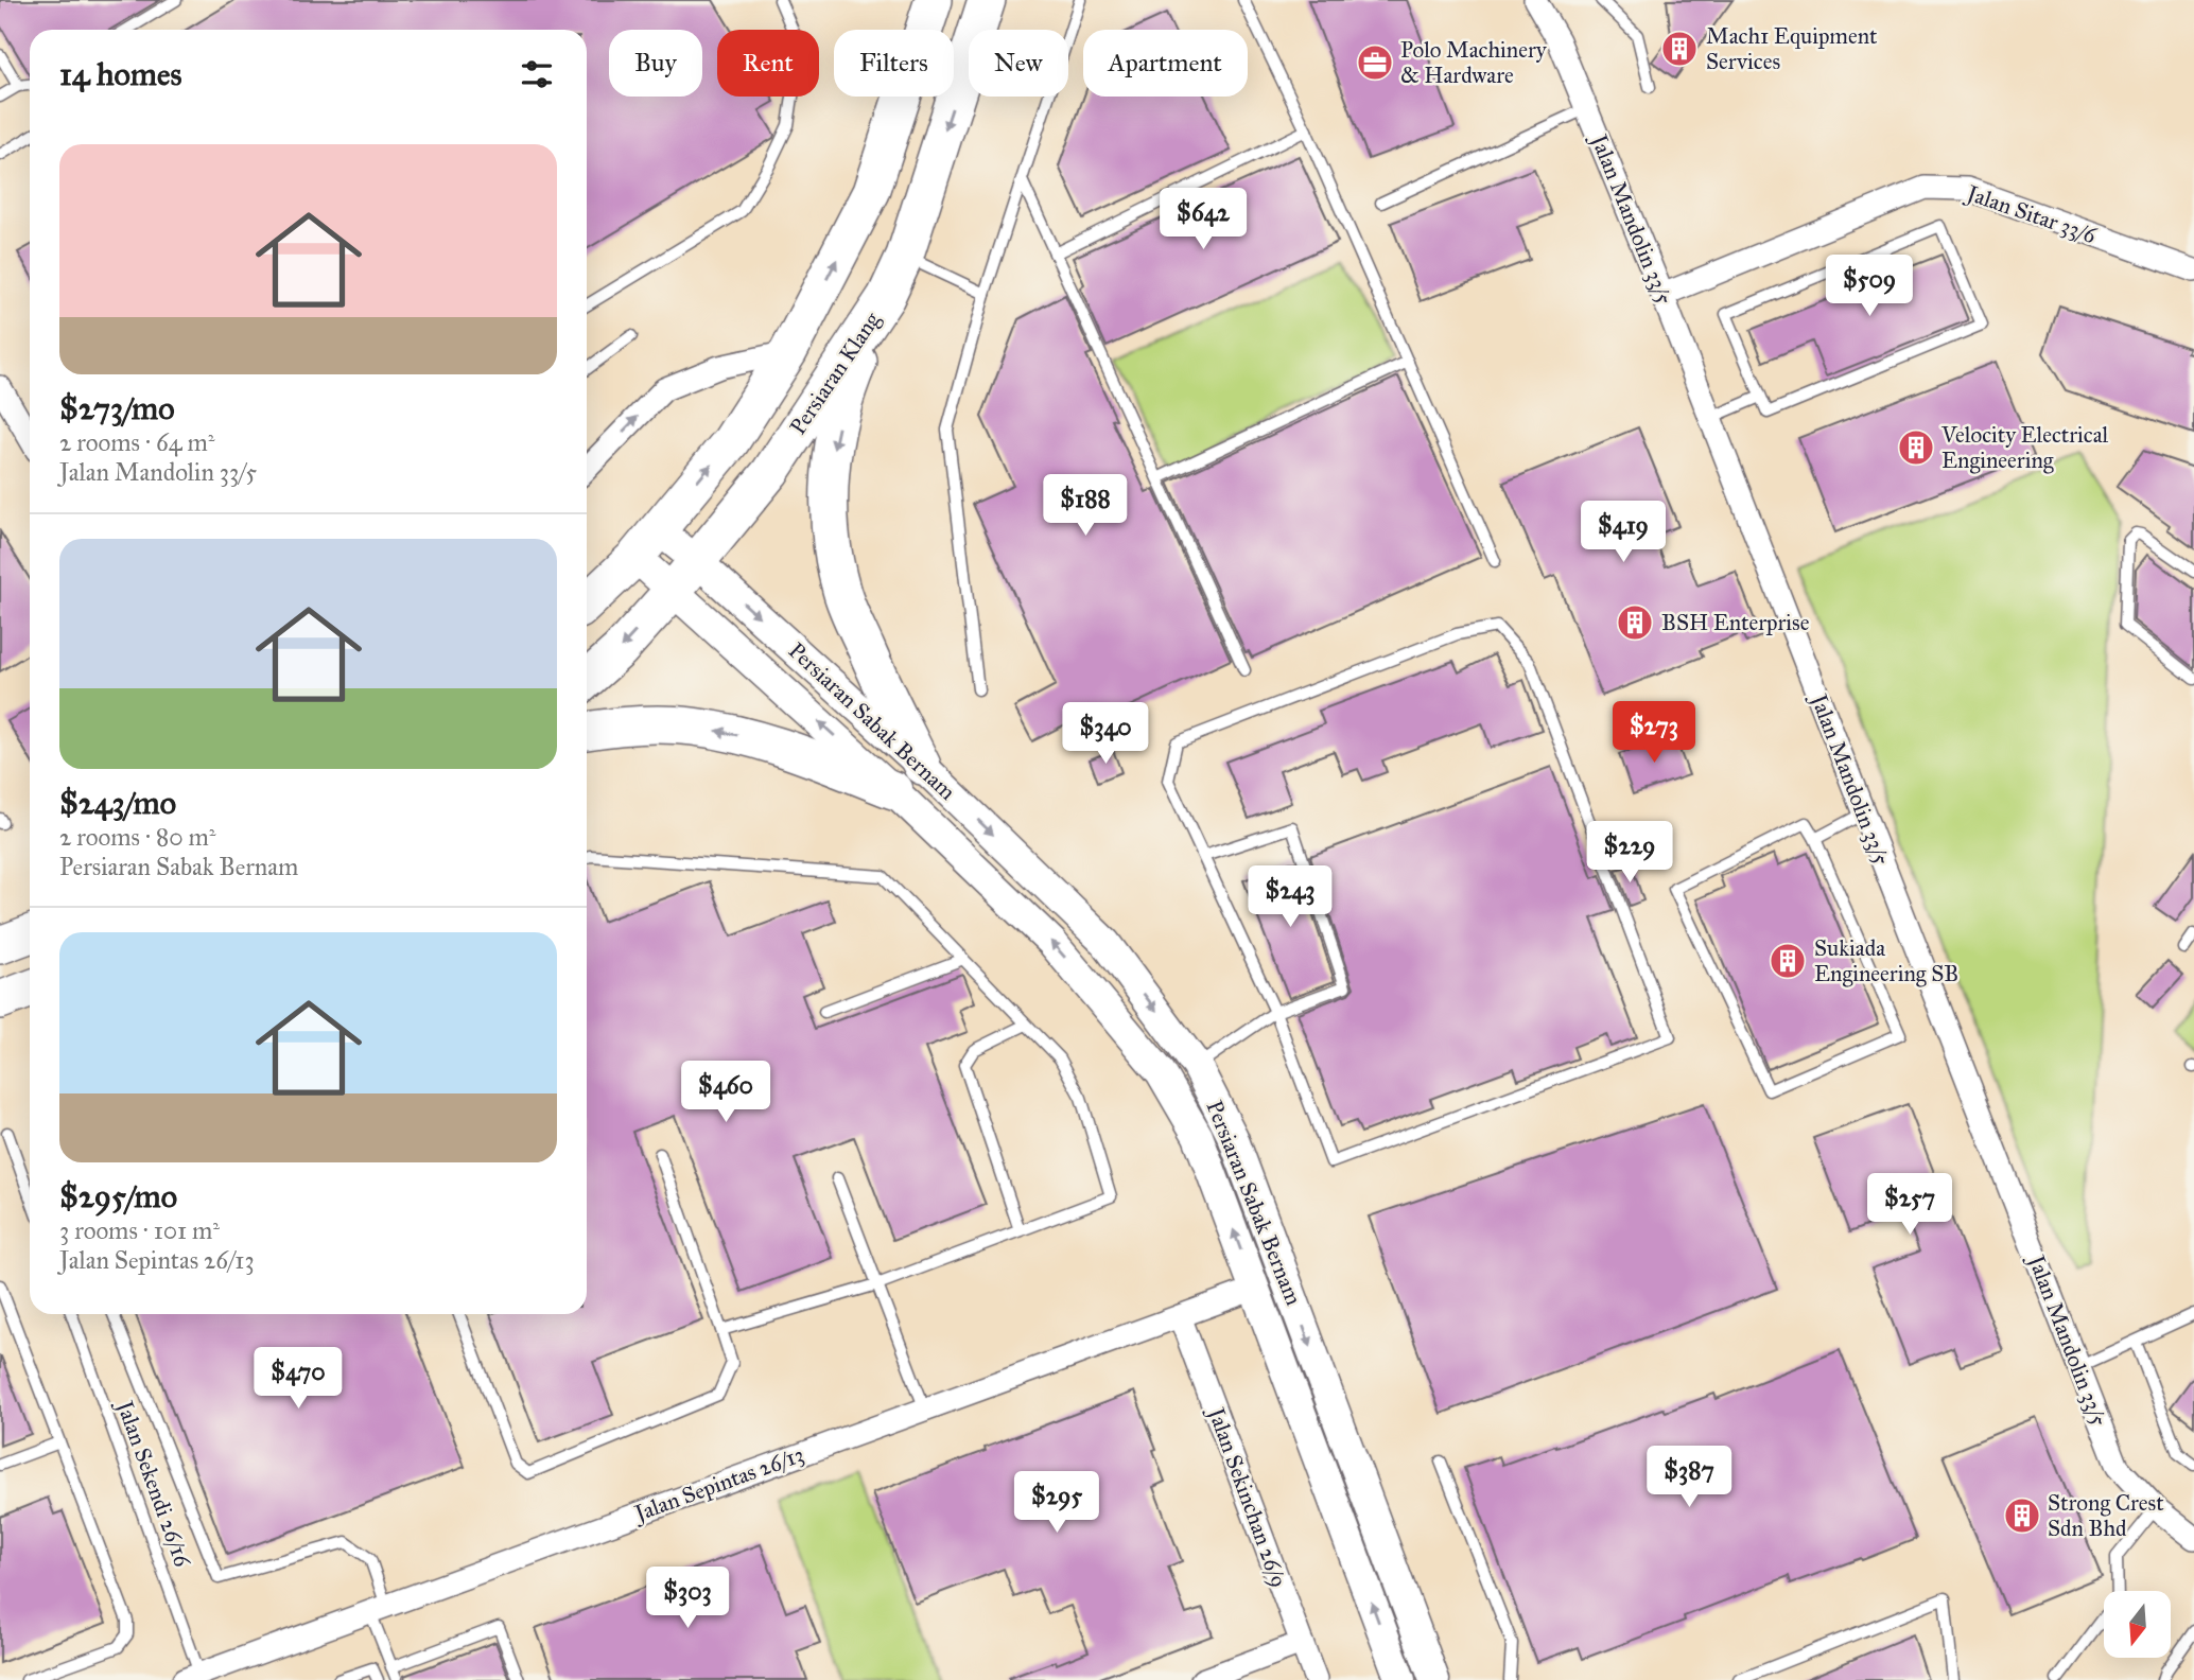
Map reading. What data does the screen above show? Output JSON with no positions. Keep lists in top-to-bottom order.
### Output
{
  "streets": {
    "main road": ["Persiaran Klang"],
    "street": [
      "Jalan Sitar 33/6",
      "Jalan Mandolin 33/5",
      "Persiaran Sabak Bernam",
      "Jalan Sepintas 26/13",
      "Jalan Sekinchan 26/9"
    ],
    "lane": ["Jalan Sekendi 26/16"]
  },
  "crossings": [
    ["Jalan Sitar 33/6", "Jalan Mandolin 33/5"],
    ["Persiaran Klang", "Persiaran Sabak Bernam"],
    ["Persiaran Sabak Bernam", "Jalan Sepintas 26/13"],
    ["Jalan Sekendi 26/16", "Jalan Sepintas 26/13"],
    ["Jalan Sepintas 26/13", "Jalan Sekinchan 26/9"]
  ],
  "places": {
    "building": [
      "Mach1 Equipment Services",
      "Velocity Electrical Engineering",
      "BSH Enterprise",
      "Sukiada Engineering SB",
      "Strong Crest Sdn Bhd"
    ],
    "office": ["Polo Machinery & Hardware"]
  },
  "north": "bottom",
  "page": {
    "chip": [
      "Buy",
      "Rent",
      "Filters",
      "New",
      "Apartment"
    ],
    "heading": "14 homes",
    "list": [
      {
        "name": "$273/mo",
        "note": "2 rooms · 64 m² · Jalan Mandolin 33/5"
      },
      {
        "name": "$243/mo",
        "note": "2 rooms · 80 m² · Persiaran Sabak Bernam"
      },
      {
        "name": "$295/mo",
        "note": "3 rooms · 101 m² · Jalan Sepintas 26/13"
      }
    ],
    "price": [
      "$642",
      "$509",
      "$188",
      "$419",
      "$273",
      "$340",
      "$229",
      "$243",
      "$460",
      "$257",
      "$470",
      "$387",
      "$295",
      "$303"
    ]
  }
}
